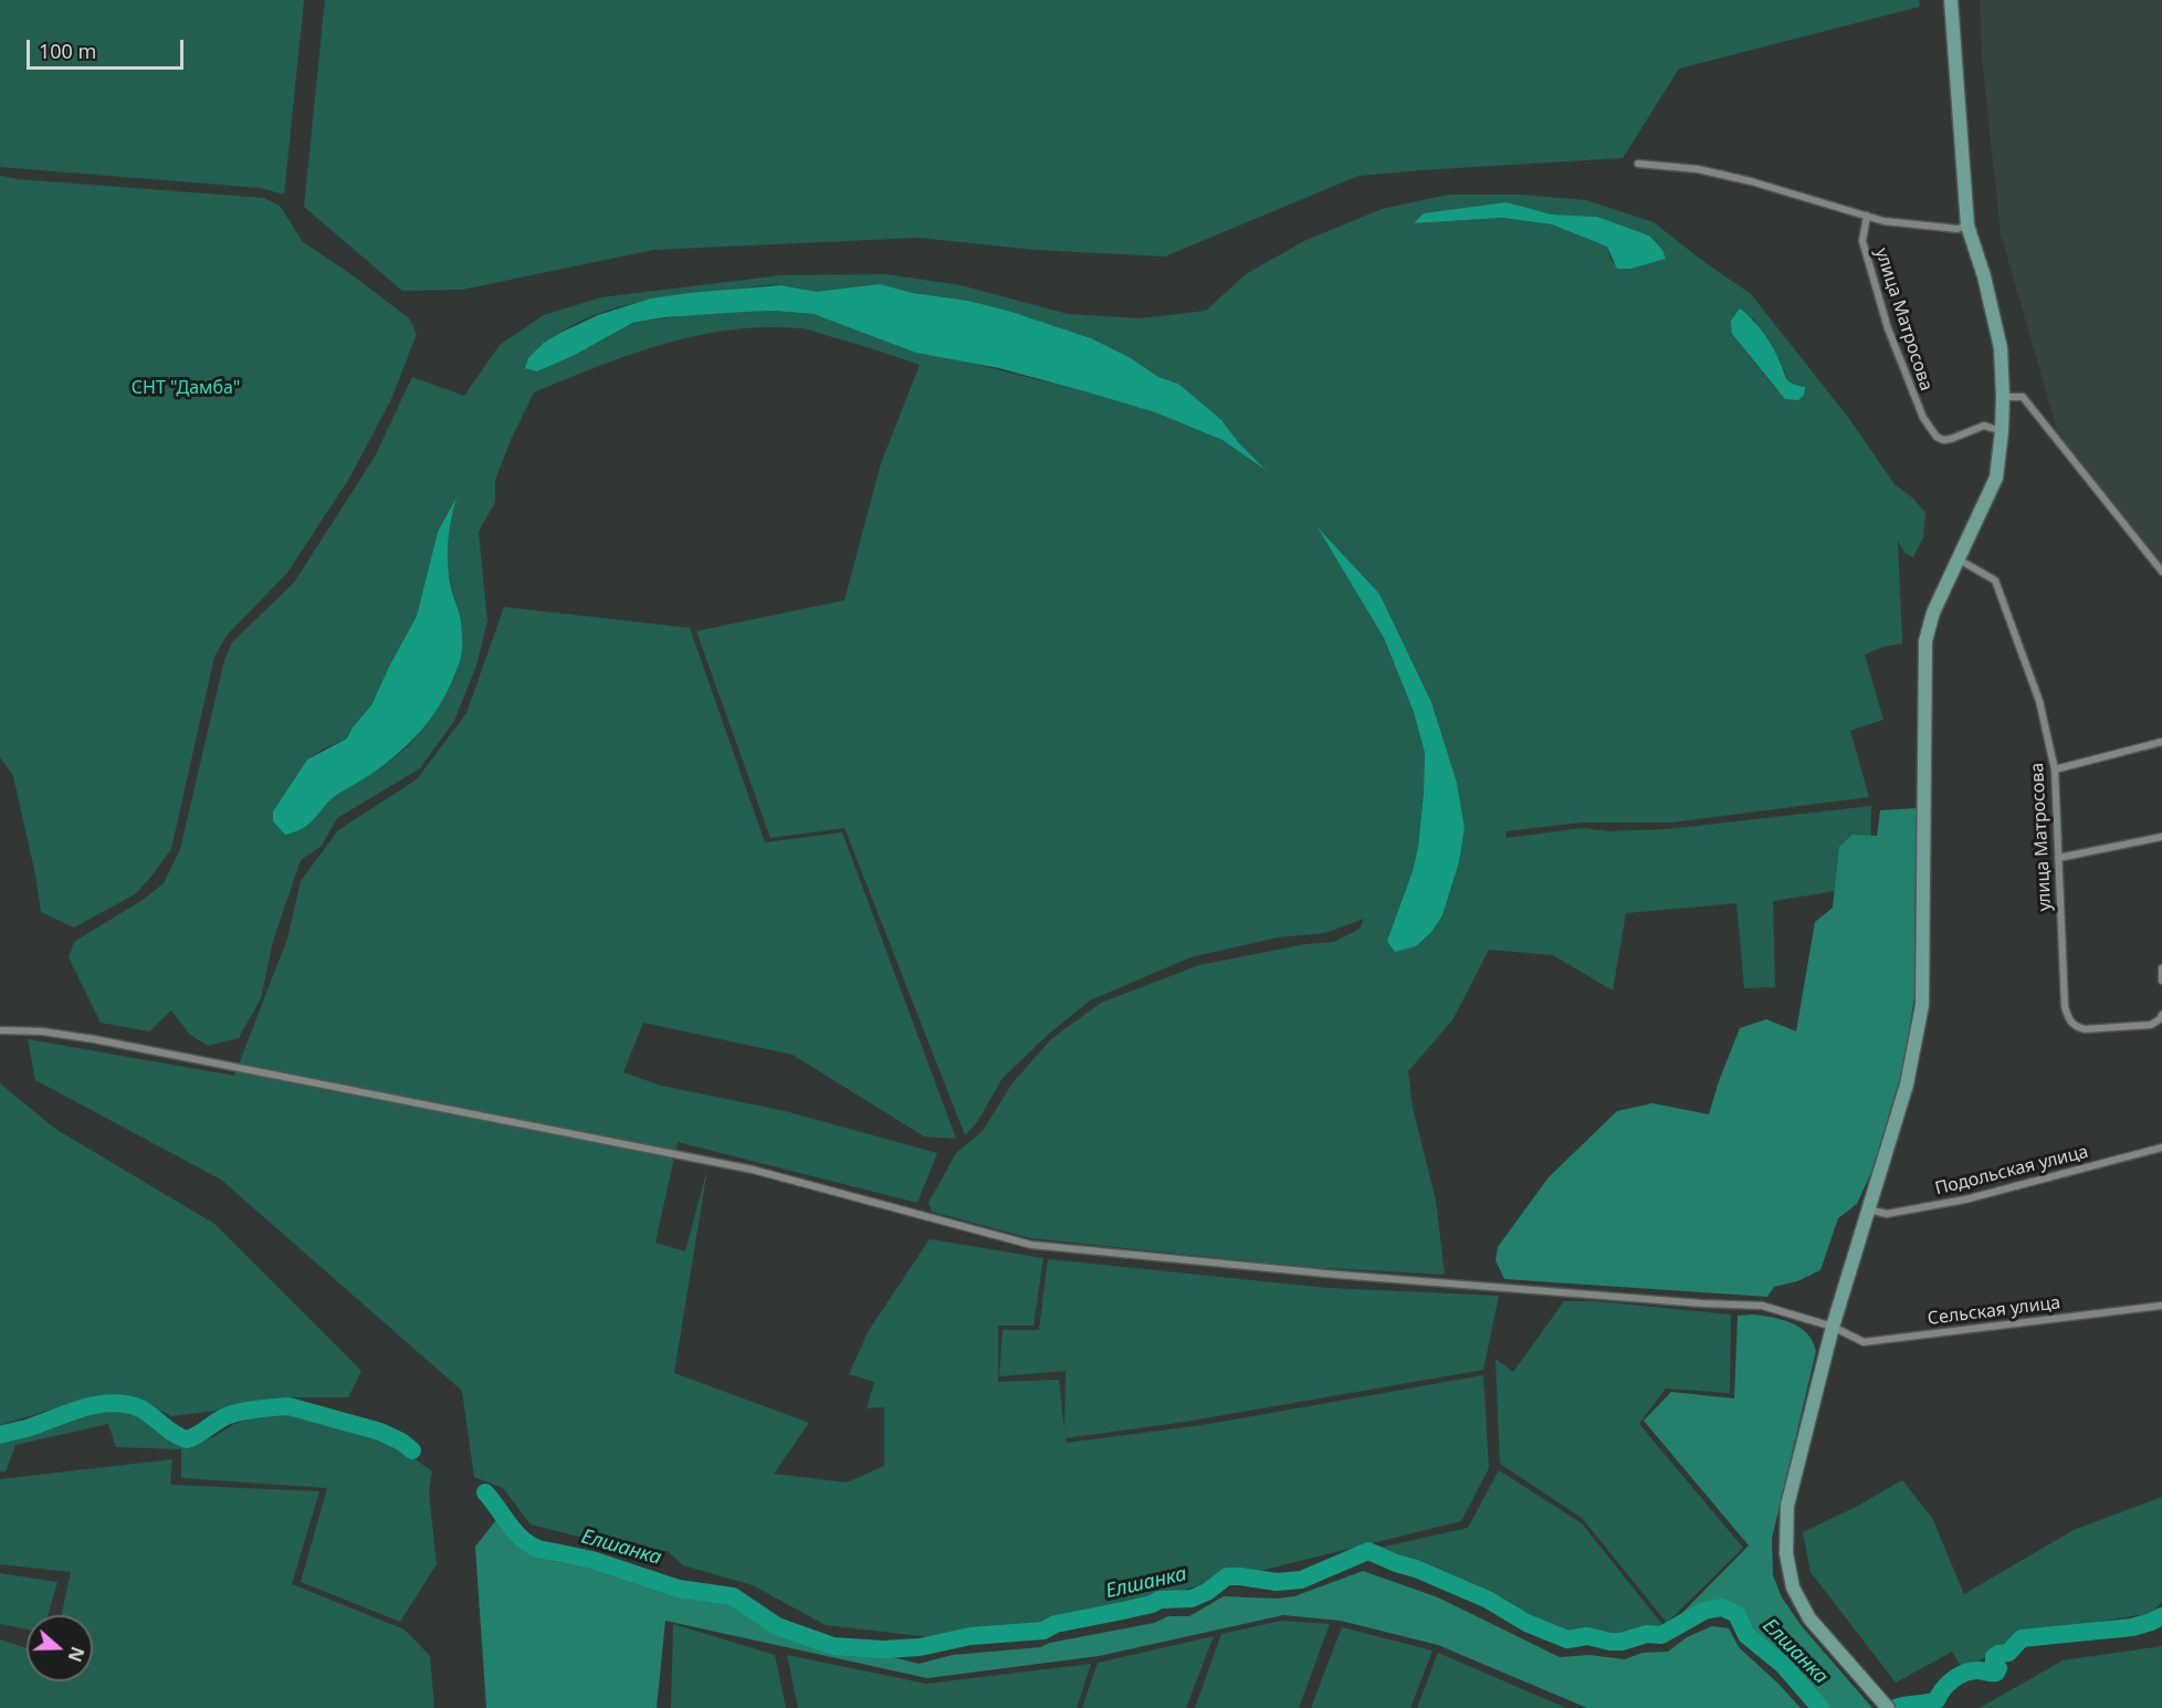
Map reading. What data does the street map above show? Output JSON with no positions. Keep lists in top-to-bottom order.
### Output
{
  "streets": {
    "street": ["улица Матросова", "Подольская улица", "Сельская улица"]
  },
  "water": ["Елшанка"],
  "parks": ["СНТ \"Дамба\""],
  "scale_bar": "100 m",
  "north": "right"
}
